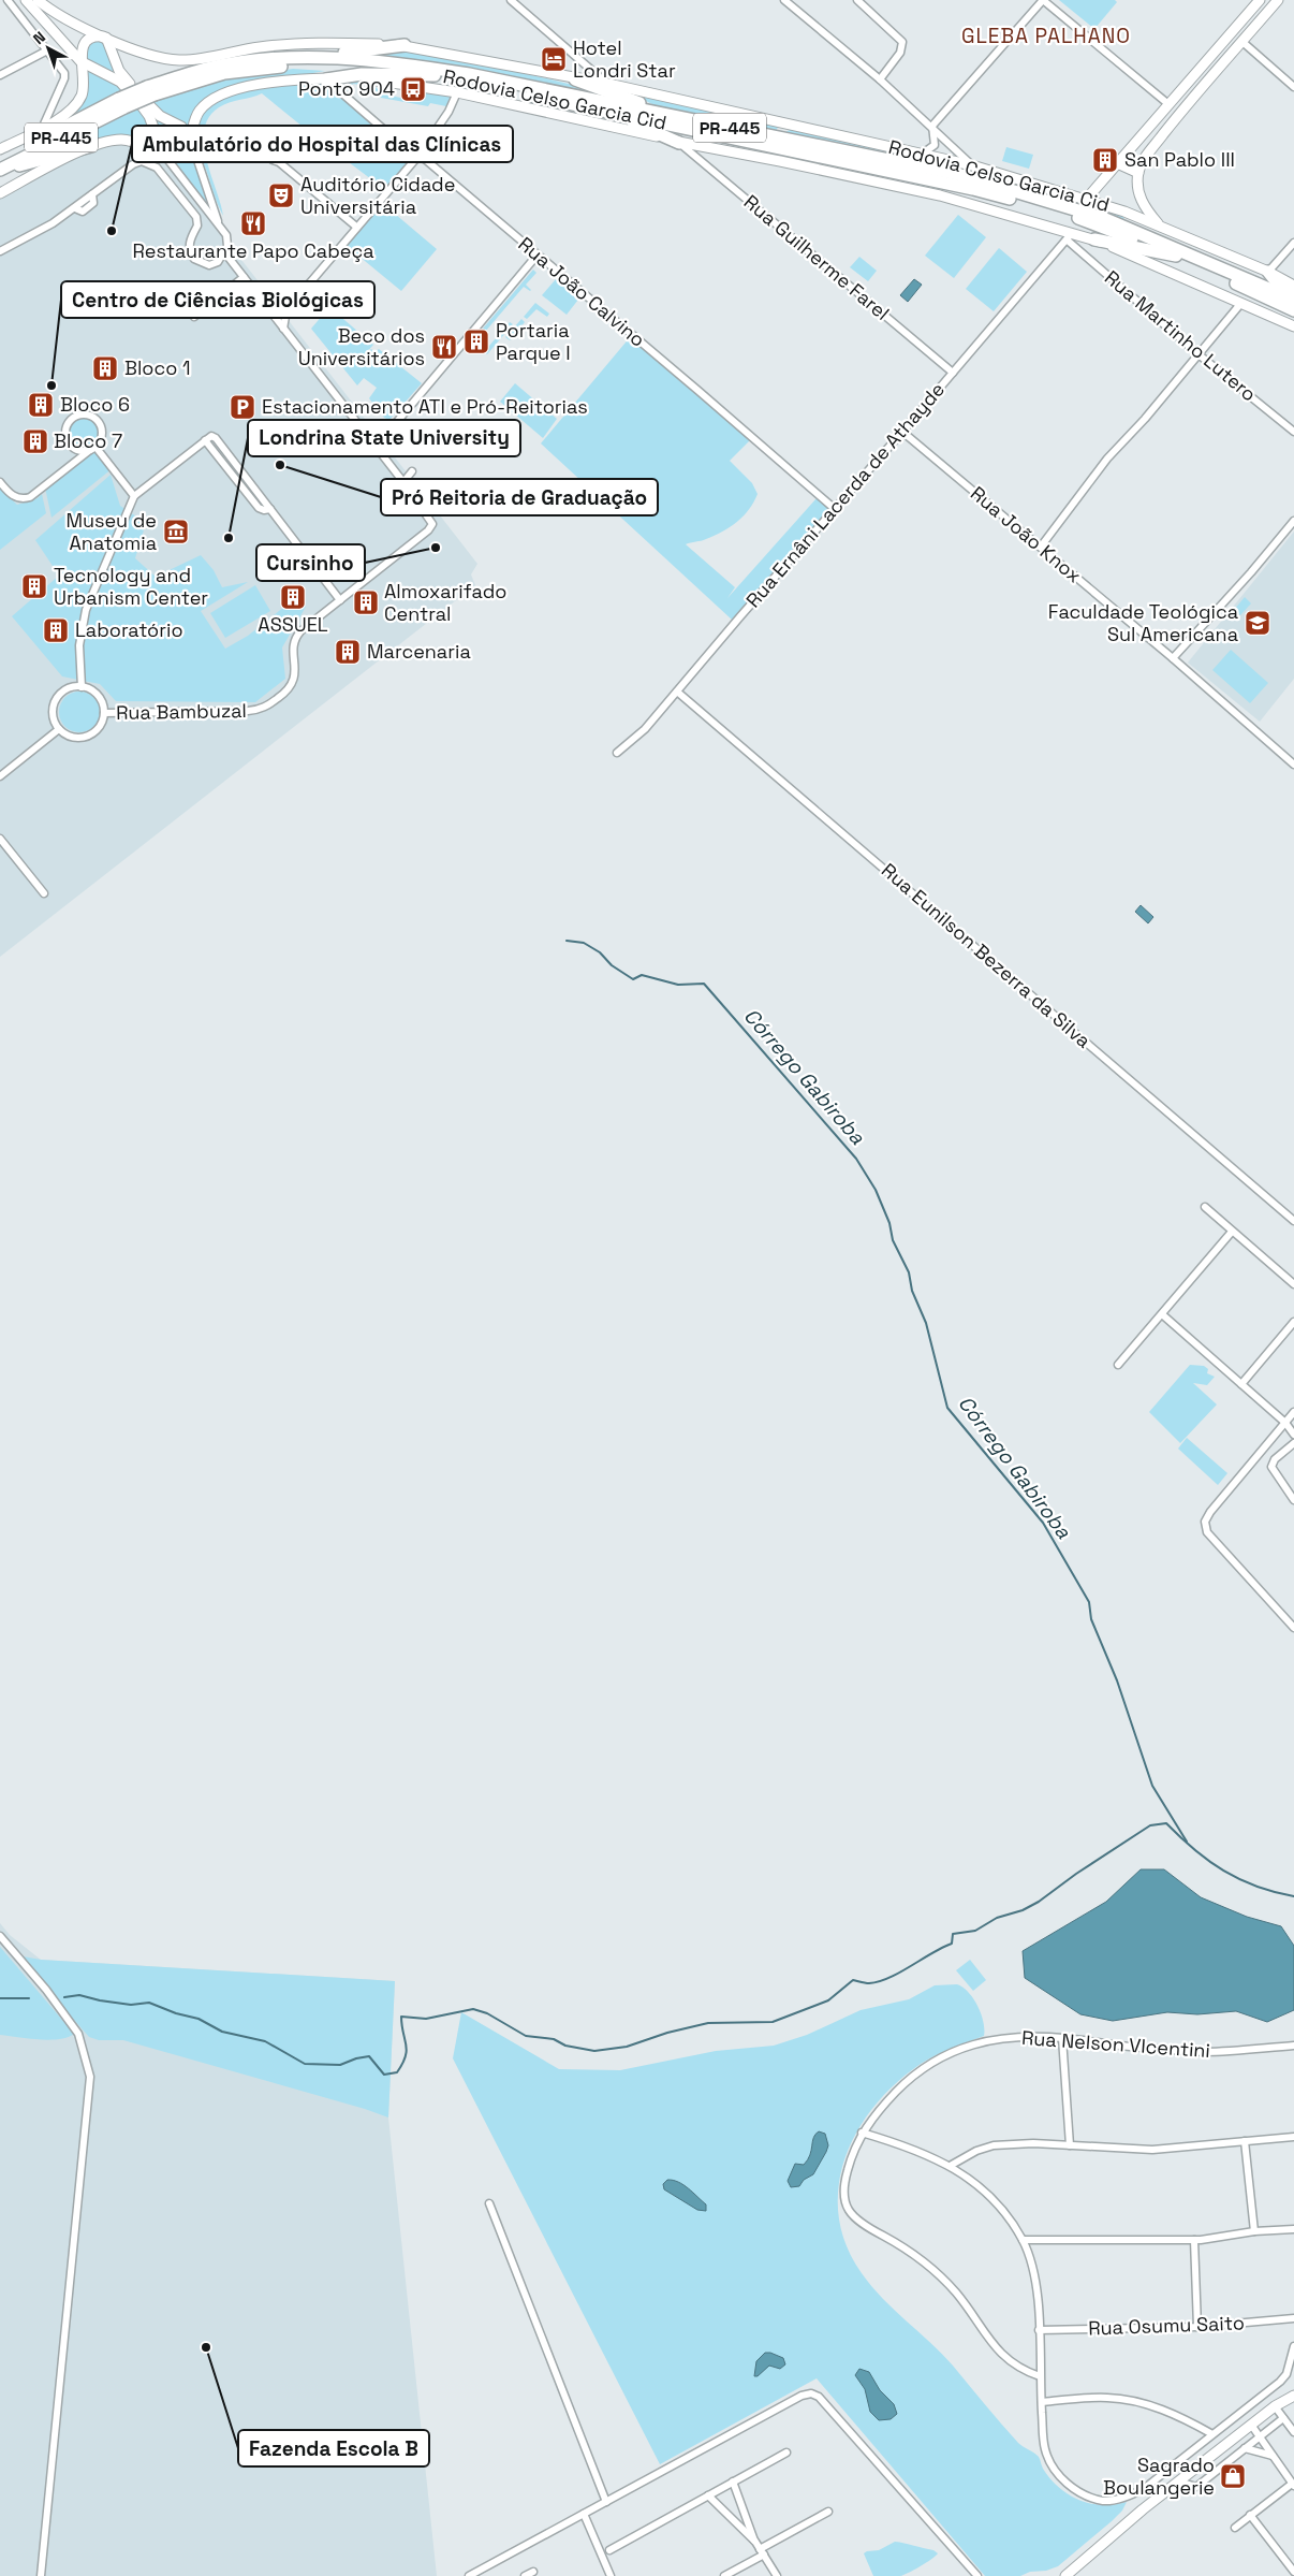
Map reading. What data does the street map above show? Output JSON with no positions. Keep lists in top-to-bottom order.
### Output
{
  "streets": {
    "highway": ["Rodovia Celso Garcia Cid", "PR-445"],
    "street": [
      "Rua Guilherme Farel",
      "Rua João Calvino",
      "Rua Martinho Lutero",
      "Rua Ernâni Lacerda de Athayde",
      "Rua João Knox",
      "Rua Bambuzal",
      "Rua Eunilson Bezerra da Silva",
      "Rua Nelson VIcentini",
      "Rua Osumu Saito"
    ]
  },
  "crossings": [
    ["Rodovia Celso Garcia Cid", "Rua Guilherme Farel"],
    ["Rodovia Celso Garcia Cid", "Rua João Calvino"],
    ["Rodovia Celso Garcia Cid", "Rua Martinho Lutero"],
    ["Rodovia Celso Garcia Cid", "Rua Ernâni Lacerda de Athayde"],
    ["Rua Guilherme Farel", "Rua Ernâni Lacerda de Athayde"],
    ["Rua João Calvino", "Rua Ernâni Lacerda de Athayde"],
    ["Rua Martinho Lutero", "Rua Ernâni Lacerda de Athayde"],
    ["Rua Ernâni Lacerda de Athayde", "Rua João Knox"],
    ["Rua Ernâni Lacerda de Athayde", "Rua Eunilson Bezerra da Silva"]
  ],
  "districts": ["GLEBA PALHANO"],
  "water": ["Córrego Gabiroba"],
  "places": {
    "hotel": ["Hotel Londri Star"],
    "bus stop": ["Ponto 904"],
    "building": [
      "San Pablo III",
      "Portaria Parque I",
      "Bloco 1",
      "Bloco 6",
      "Bloco 7",
      "Tecnology and Urbanism Center",
      "ASSUEL",
      "Almoxarifado Central",
      "Laboratório",
      "Marcenaria"
    ],
    "theatre": ["Auditório Cidade Universitária"],
    "restaurant": ["Restaurante Papo Cabeça", "Beco dos Universitários"],
    "other": [
      "Ambulatório do Hospital das Clínicas",
      "Centro de Ciências Biológicas",
      "Pró Reitoria de Graduação",
      "Londrina State University",
      "Cursinho",
      "Fazenda Escola B"
    ],
    "parking": ["Estacionamento ATI e Pró-Reitorias"],
    "museum": ["Museu de Anatomia"],
    "school or university": ["Faculdade Teológica Sul Americana"],
    "shop": ["Sagrado Boulangerie"]
  },
  "north": "top left"
}
